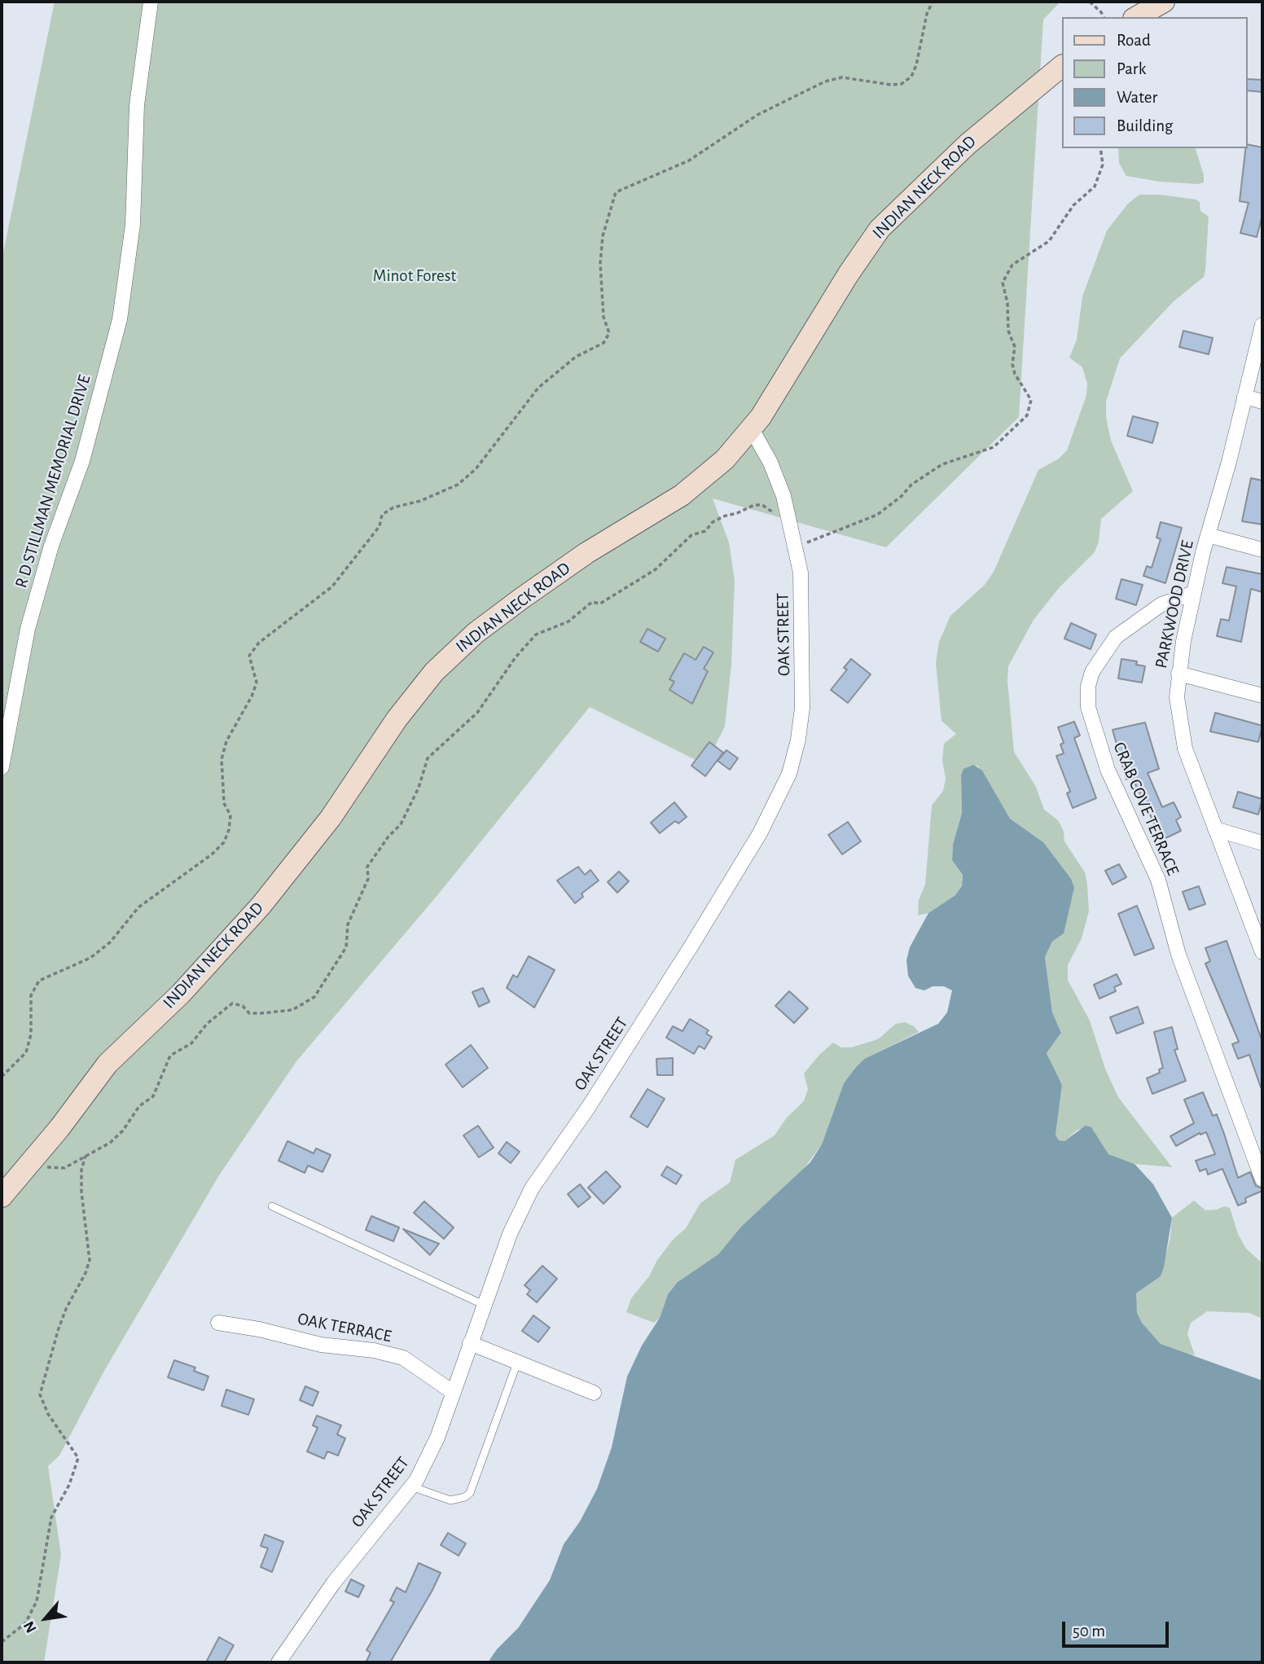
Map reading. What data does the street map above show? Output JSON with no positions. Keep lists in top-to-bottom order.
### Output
{
  "streets": {
    "street": [
      "INDIAN NECK ROAD",
      "R D STILLMAN MEMORIAL DRIVE",
      "PARKWOOD DRIVE",
      "OAK STREET",
      "CRAB COVE TERRACE",
      "OAK TERRACE"
    ]
  },
  "crossings": [
    ["INDIAN NECK ROAD", "OAK STREET"],
    ["PARKWOOD DRIVE", "CRAB COVE TERRACE"],
    ["OAK STREET", "OAK TERRACE"]
  ],
  "parks": ["Minot Forest"],
  "legend": [
    "Road",
    "Park",
    "Water",
    "Building"
  ],
  "scale_bar": "50 m",
  "north": "bottom left"
}
